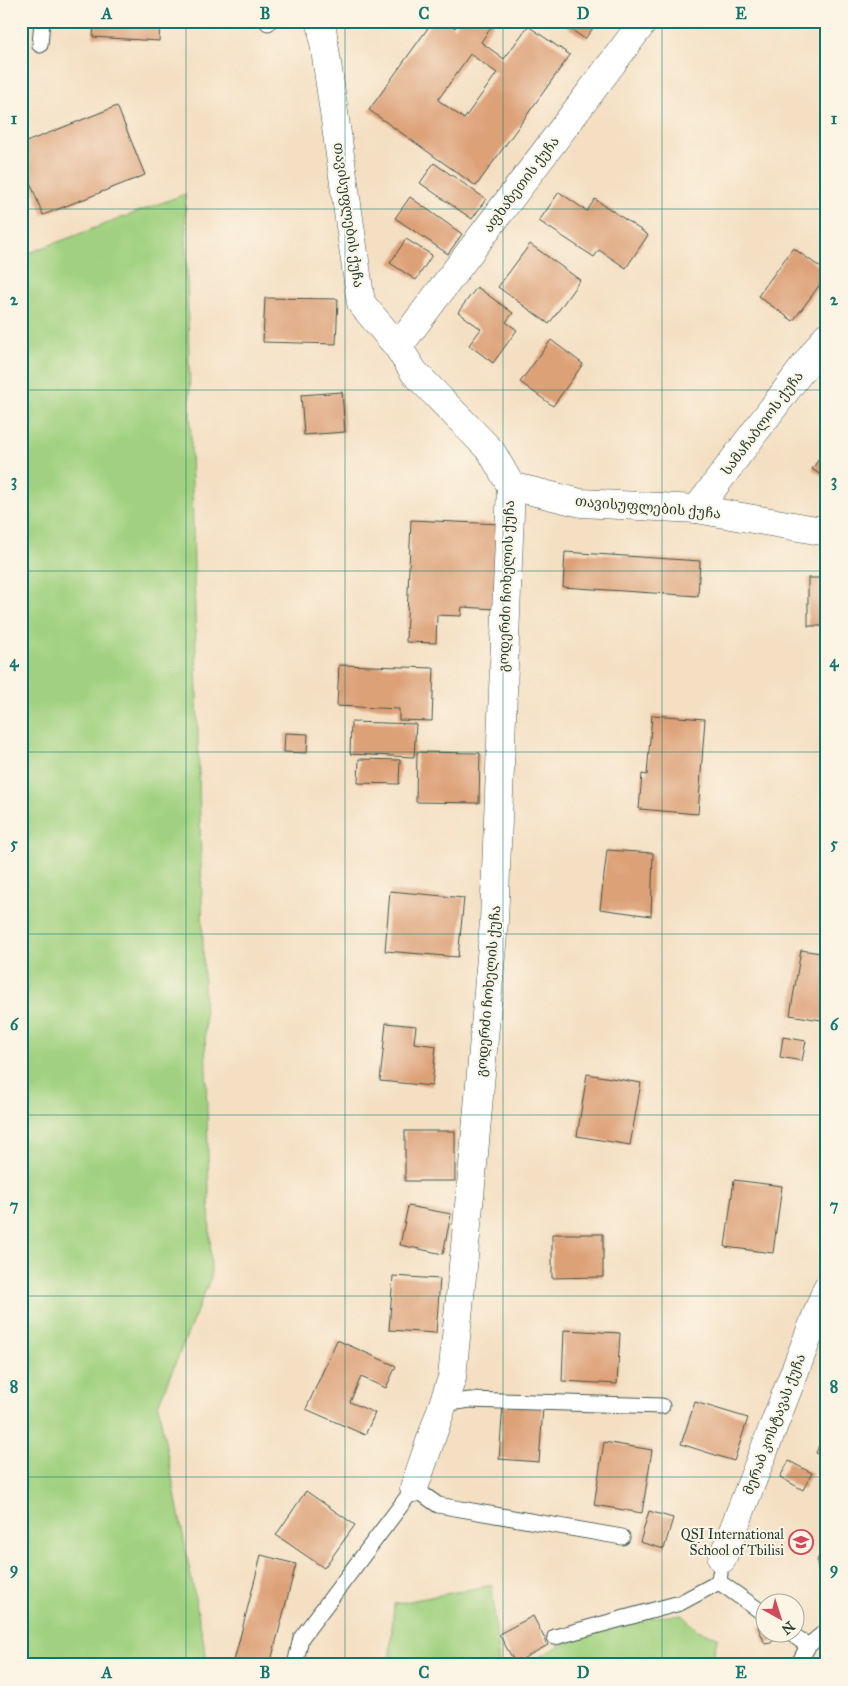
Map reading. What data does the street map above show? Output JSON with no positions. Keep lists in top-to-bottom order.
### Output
{
  "streets": {
    "street": [
      "აფხაზეთის ქუჩა",
      "თავისუფლების ქუჩა",
      "სამაჩაბლოს ქუჩა",
      "გოდერძი ჩოხელის ქუჩა",
      "მერაბ კოსტავას ქუჩა"
    ]
  },
  "crossings": [
    ["აფხაზეთის ქუჩა", "თავისუფლების ქუჩა"],
    ["თავისუფლების ქუჩა", "სამაჩაბლოს ქუჩა"],
    ["თავისუფლების ქუჩა", "გოდერძი ჩოხელის ქუჩა"]
  ],
  "places": {
    "school or university": ["QSI International School of Tbilisi"]
  },
  "north": "bottom right",
  "grid": {
    "columns": [
      "A",
      "B",
      "C",
      "D",
      "E"
    ],
    "rows": [
      "1",
      "2",
      "3",
      "4",
      "5",
      "6",
      "7",
      "8",
      "9"
    ]
  }
}
